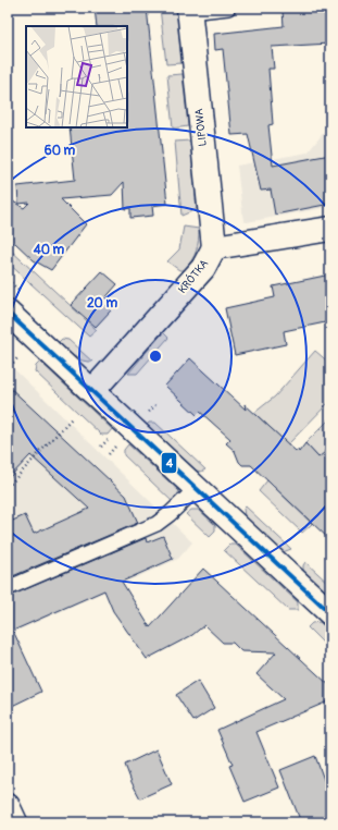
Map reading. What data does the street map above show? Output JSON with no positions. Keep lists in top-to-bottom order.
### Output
{
  "streets": {
    "street": ["LIPOWA", "KRÓTKA"]
  },
  "crossings": [
    ["LIPOWA", "KRÓTKA"]
  ],
  "lines": ["transit line 4"],
  "rings": ["60 m", "40 m", "20 m"]
}
